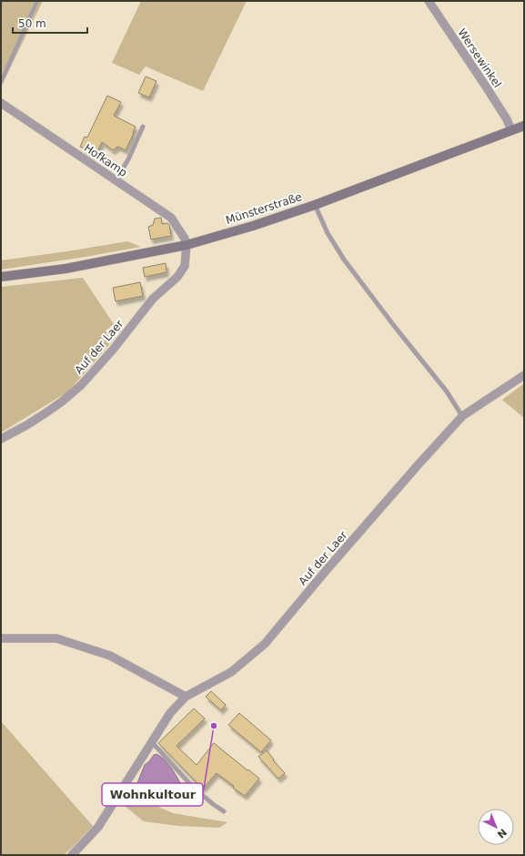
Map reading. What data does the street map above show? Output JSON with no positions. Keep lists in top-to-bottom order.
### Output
{
  "streets": {
    "main road": ["Münsterstraße"],
    "street": ["Wersewinkel", "Hofkamp", "Auf der Laer"]
  },
  "crossings": [
    ["Wersewinkel", "Münsterstraße"],
    ["Hofkamp", "Münsterstraße"],
    ["Hofkamp", "Auf der Laer"],
    ["Münsterstraße", "Auf der Laer"]
  ],
  "places": ["Wohnkultour"],
  "scale_bar": "50 m",
  "north": "bottom right"
}
